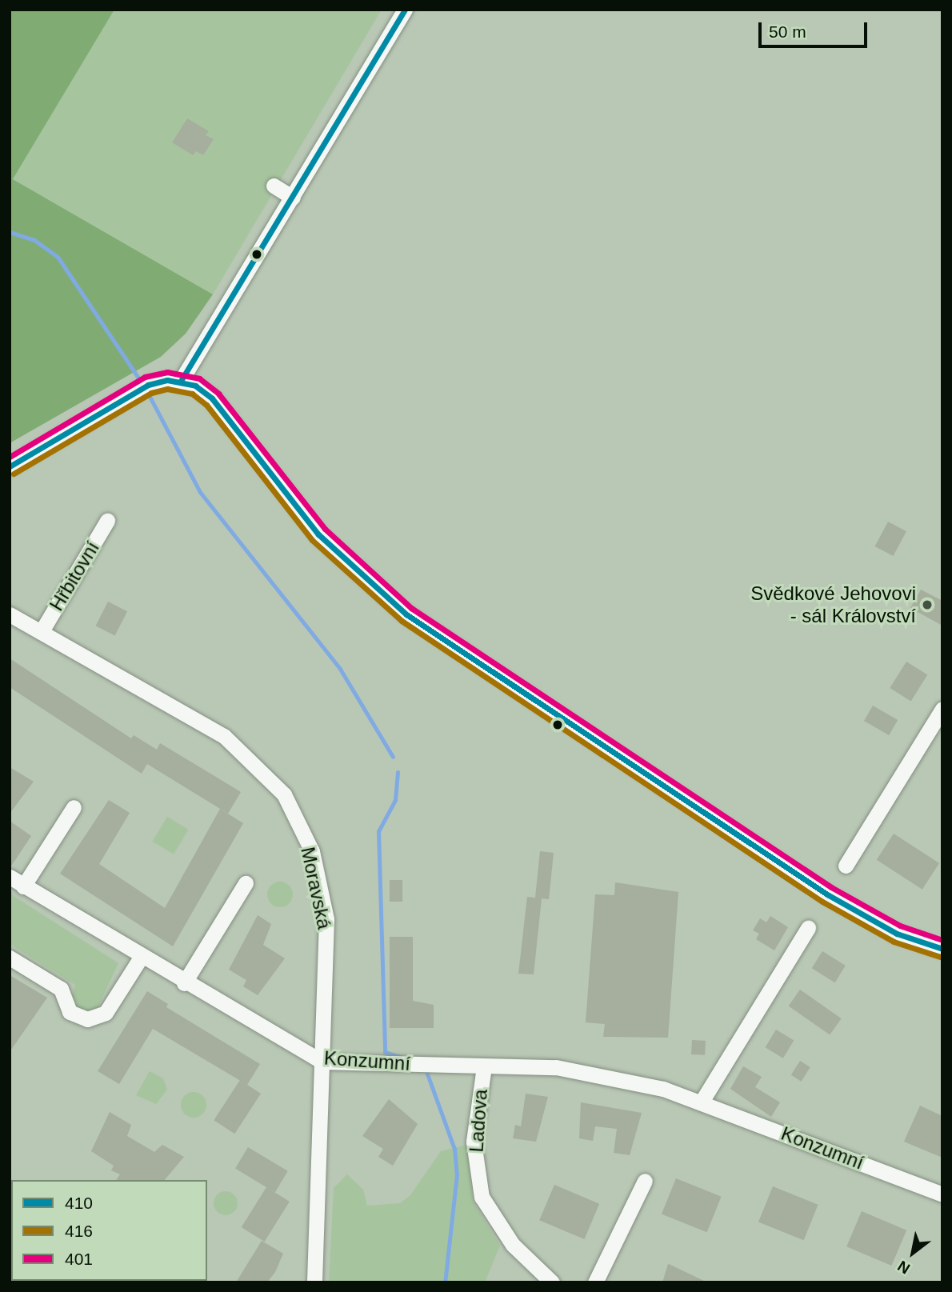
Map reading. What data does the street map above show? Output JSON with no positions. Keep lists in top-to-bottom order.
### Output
{
  "streets": {
    "street": [
      "Hřbitovní",
      "Moravská",
      "Konzumní",
      "Ladova"
    ]
  },
  "crossings": [
    ["Hřbitovní", "Moravská"],
    ["Moravská", "Konzumní"],
    ["Konzumní", "Ladova"]
  ],
  "places": ["Svědkové Jehovovi - sál Království"],
  "lines": ["transit line 410", "transit line 401", "transit line 416"],
  "legend": ["410", "416", "401"],
  "scale_bar": "50 m",
  "north": "bottom left"
}
